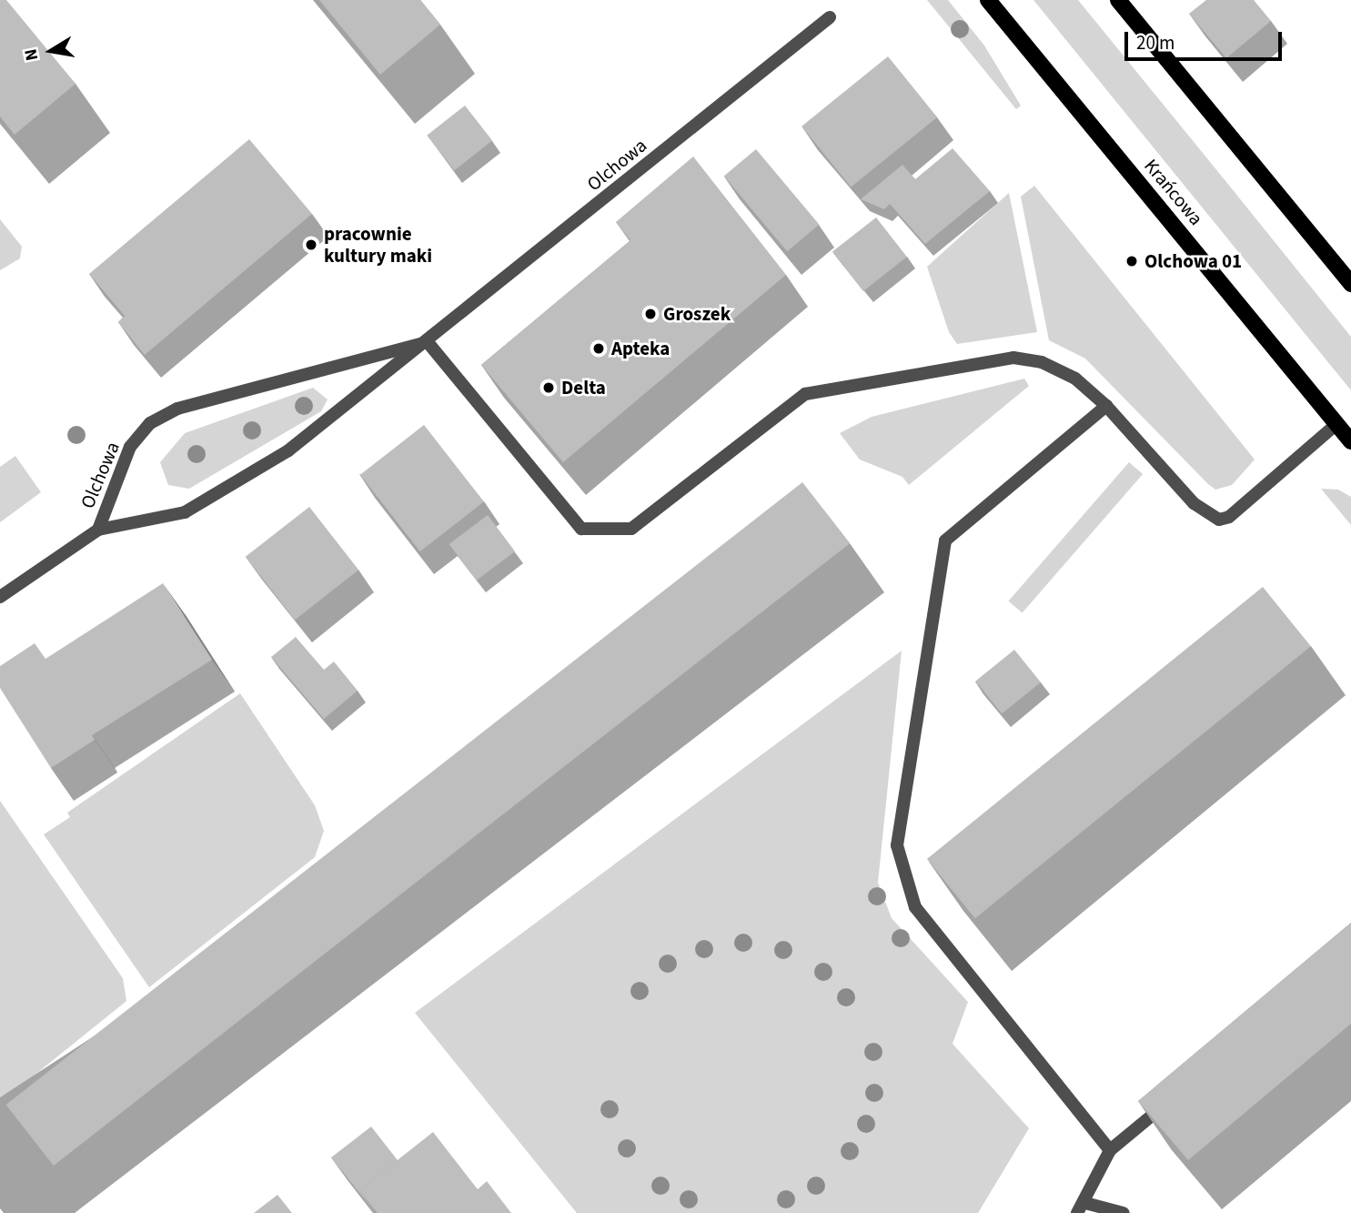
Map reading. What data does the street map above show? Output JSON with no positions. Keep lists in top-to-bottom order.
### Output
{
  "streets": {
    "main road": ["Krańcowa"],
    "street": ["Olchowa"]
  },
  "places": [
    "pracownie kultury maki",
    "Olchowa 01",
    "Groszek",
    "Apteka",
    "Delta"
  ],
  "scale_bar": "20 m",
  "north": "left"
}
